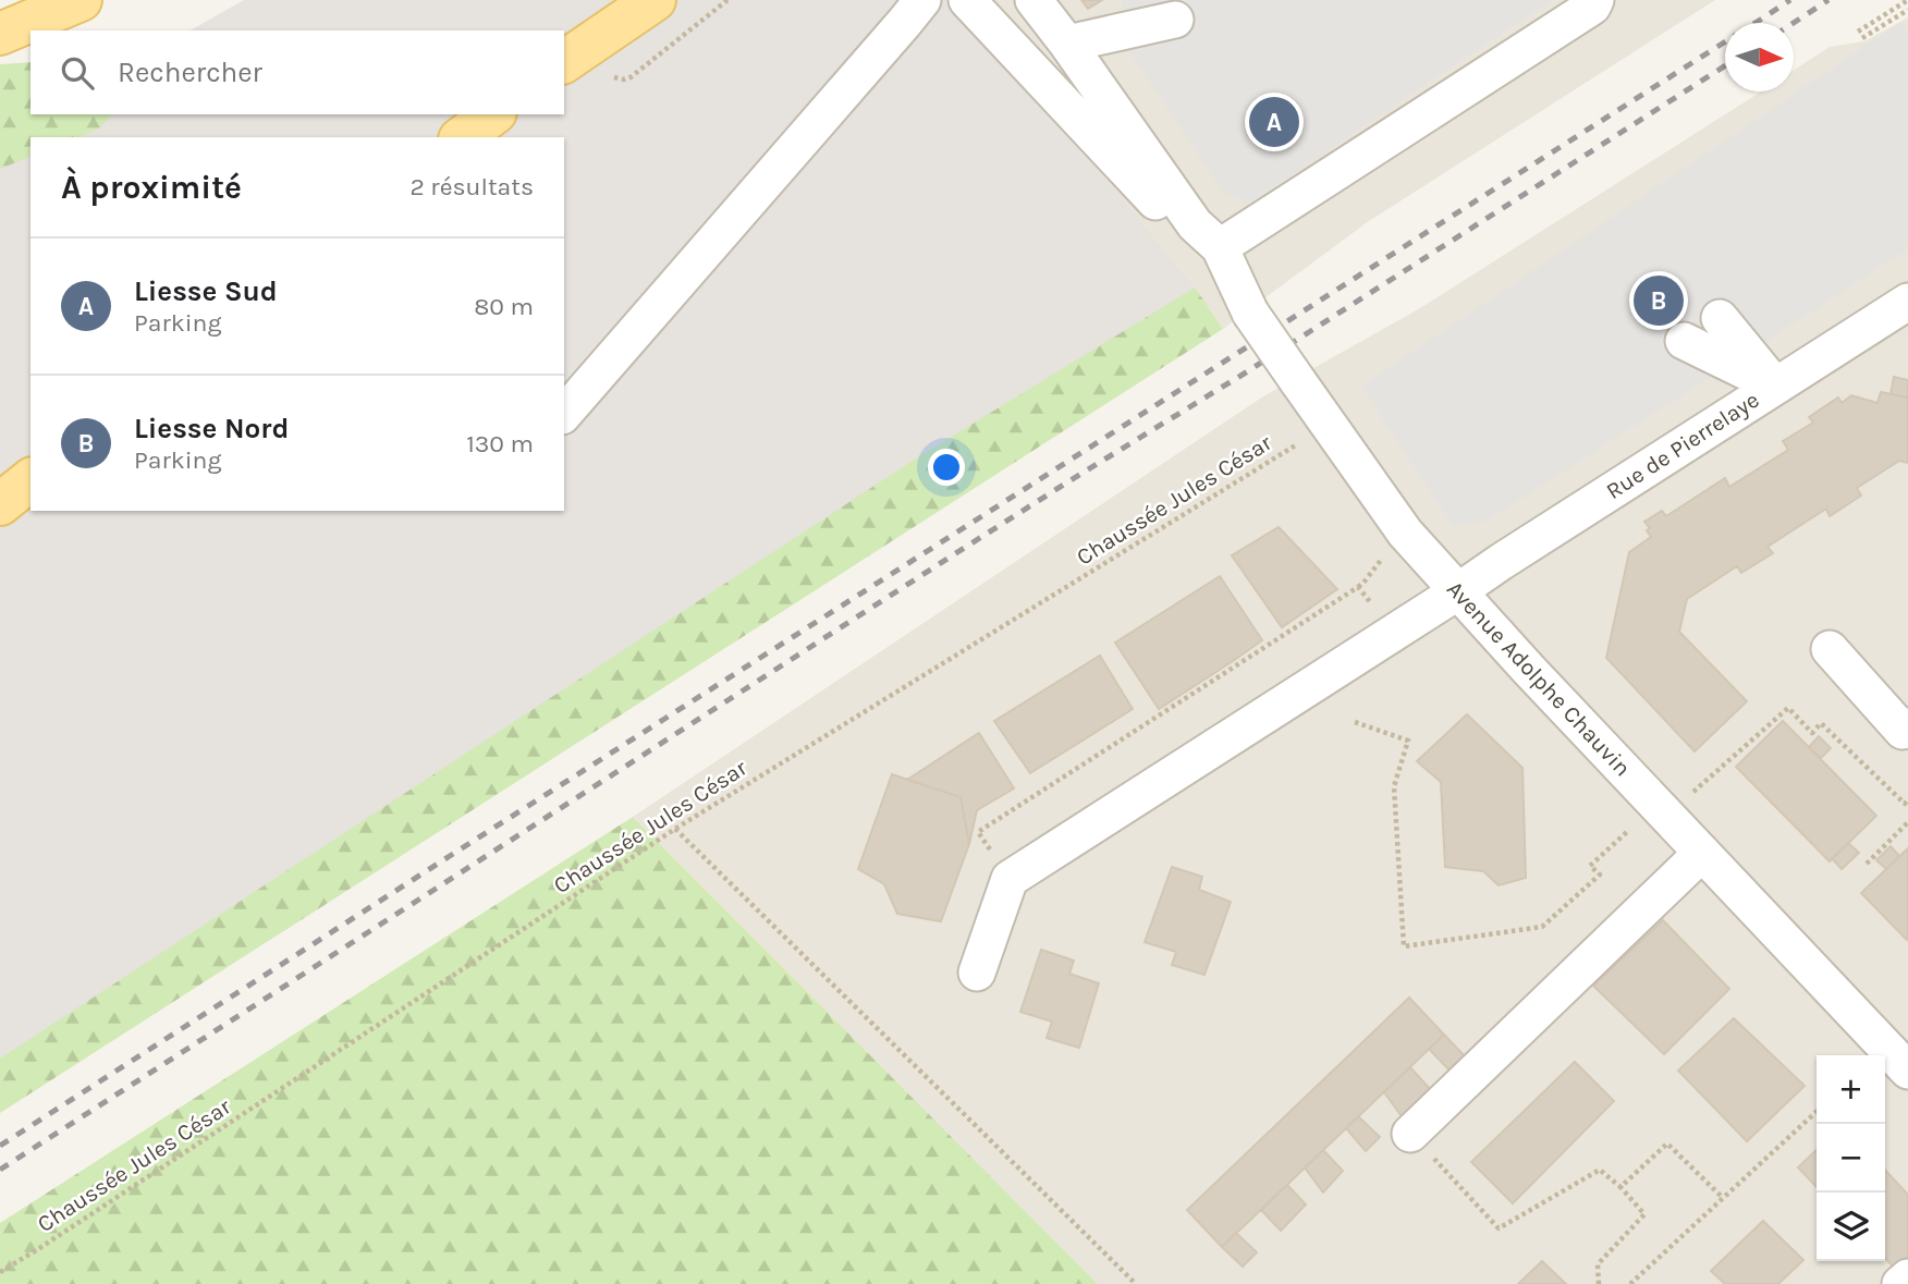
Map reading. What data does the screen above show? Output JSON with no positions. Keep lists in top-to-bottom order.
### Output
{
  "streets": {
    "street": ["Rue de Pierrelaye", "Avenue Adolphe Chauvin"],
    "path": ["Chaussée Jules César"]
  },
  "crossings": [
    ["Rue de Pierrelaye", "Avenue Adolphe Chauvin"],
    ["Chaussée Jules César", "Avenue Adolphe Chauvin"]
  ],
  "north": "right",
  "page": {
    "search": "Rechercher",
    "pins": ["A", "B"],
    "heading": ["À proximité", "2 résultats"],
    "list": [
      {
        "mark": "A",
        "name": "Liesse Sud",
        "note": "Parking",
        "value": "80 m"
      },
      {
        "mark": "B",
        "name": "Liesse Nord",
        "note": "Parking",
        "value": "130 m"
      }
    ],
    "map_buttons": ["+", "−"]
  }
}
